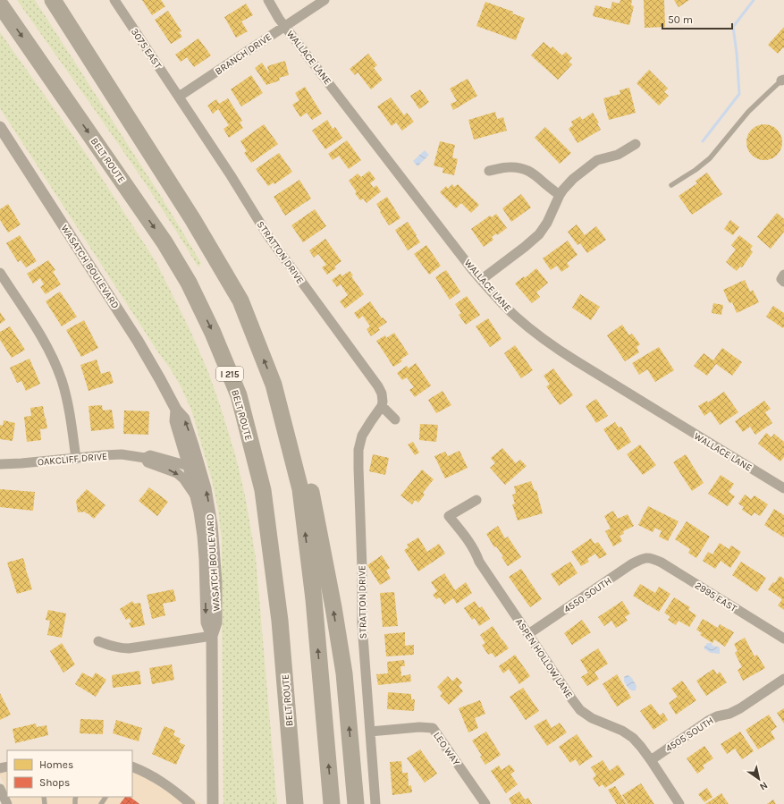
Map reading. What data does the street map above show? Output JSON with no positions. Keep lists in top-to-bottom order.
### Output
{
  "streets": {
    "highway": ["BELT ROUTE", "I 215"],
    "street": [
      "3075 EAST",
      "BRANCH DRIVE",
      "WALLACE LANE",
      "STRATTON DRIVE",
      "WASATCH BOULEVARD",
      "OAKCLIFF DRIVE",
      "4550 SOUTH",
      "2995 EAST",
      "ASPEN HOLLOW LANE",
      "4505 SOUTH",
      "LEO WAY"
    ]
  },
  "crossings": [
    ["3075 EAST", "BRANCH DRIVE"],
    ["3075 EAST", "STRATTON DRIVE"],
    ["BRANCH DRIVE", "WALLACE LANE"],
    ["BRANCH DRIVE", "STRATTON DRIVE"],
    ["STRATTON DRIVE", "LEO WAY"],
    ["WASATCH BOULEVARD", "OAKCLIFF DRIVE"],
    ["4550 SOUTH", "2995 EAST"],
    ["4550 SOUTH", "ASPEN HOLLOW LANE"],
    ["ASPEN HOLLOW LANE", "4505 SOUTH"]
  ],
  "legend": ["Homes", "Shops"],
  "scale_bar": "50 m",
  "north": "bottom right"
}
